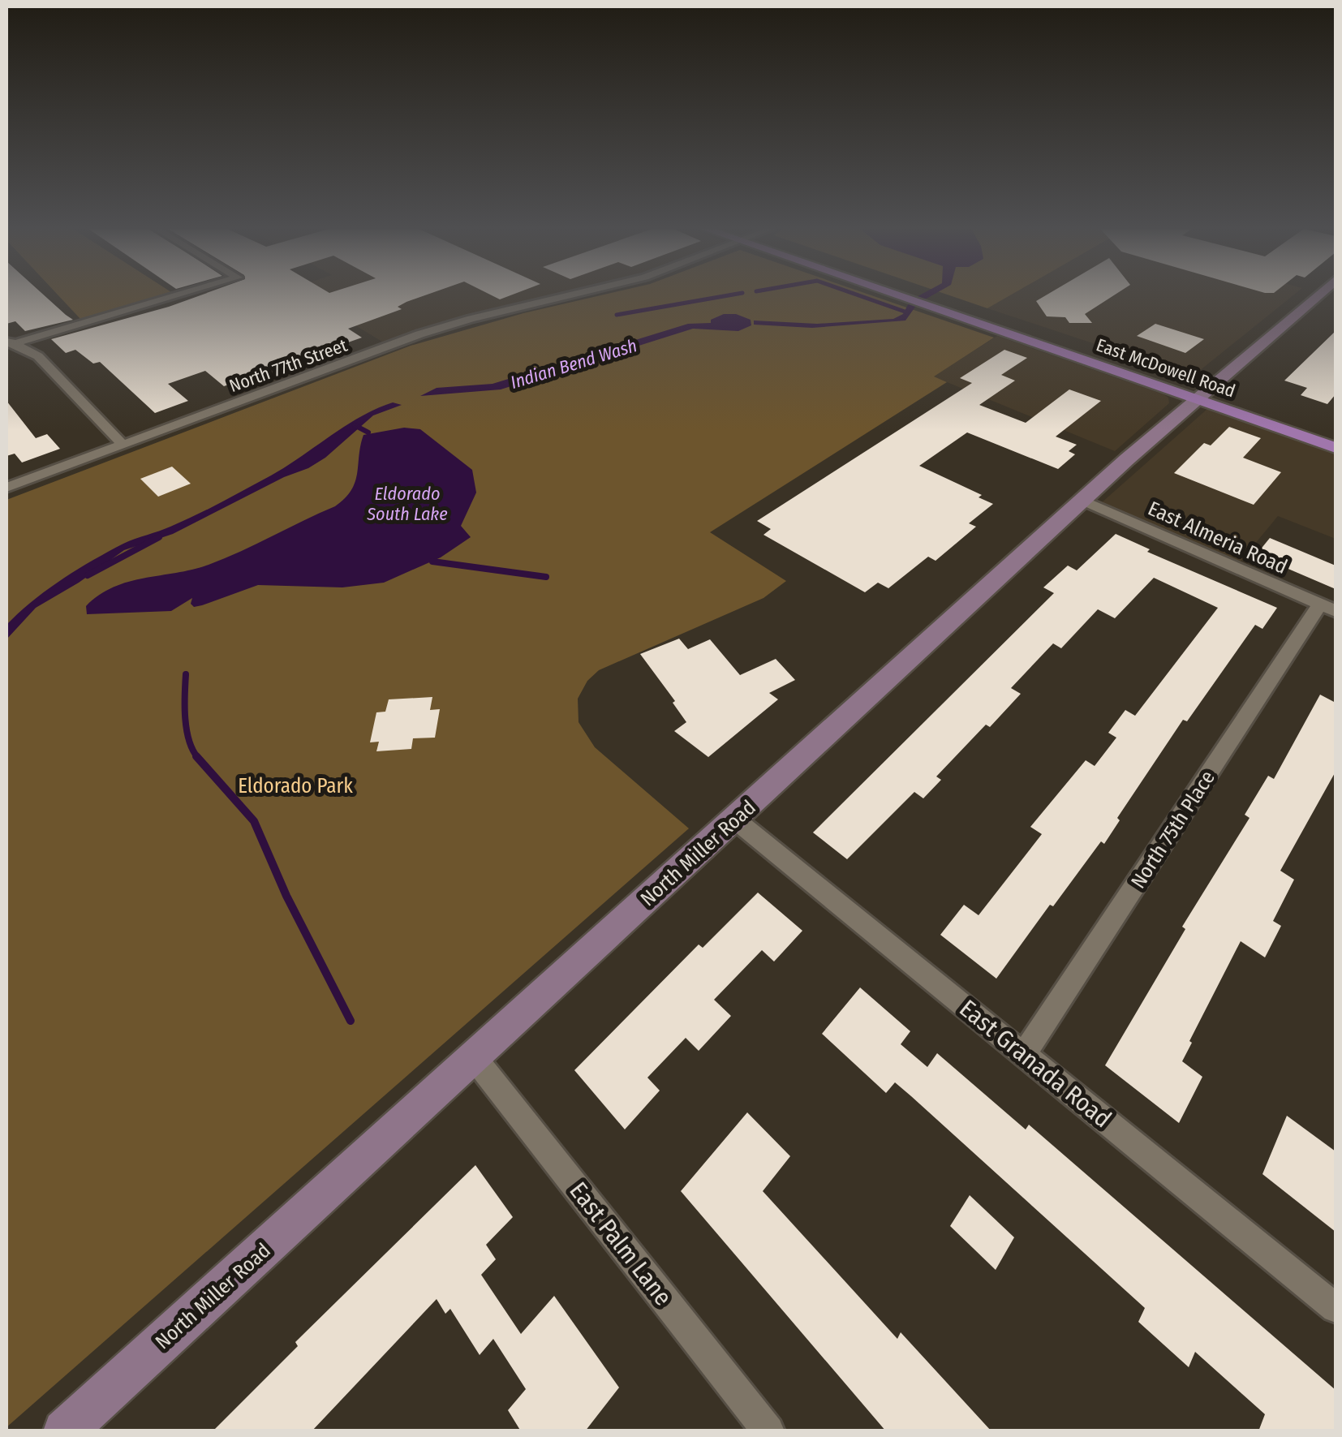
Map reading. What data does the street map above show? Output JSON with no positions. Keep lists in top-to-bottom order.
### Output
{
  "streets": {
    "main road": ["East McDowell Road"],
    "street": [
      "North 77th Street",
      "East Almeria Road",
      "North 75th Place",
      "North Miller Road",
      "East Granada Road",
      "East Palm Lane"
    ]
  },
  "crossings": [
    ["East McDowell Road", "North Miller Road"],
    ["East Almeria Road", "North 75th Place"],
    ["East Almeria Road", "North Miller Road"],
    ["North 75th Place", "East Granada Road"],
    ["North Miller Road", "East Granada Road"],
    ["North Miller Road", "East Palm Lane"]
  ],
  "water": ["Indian Bend Wash", "Eldorado South Lake"],
  "parks": ["Eldorado Park"]
}
